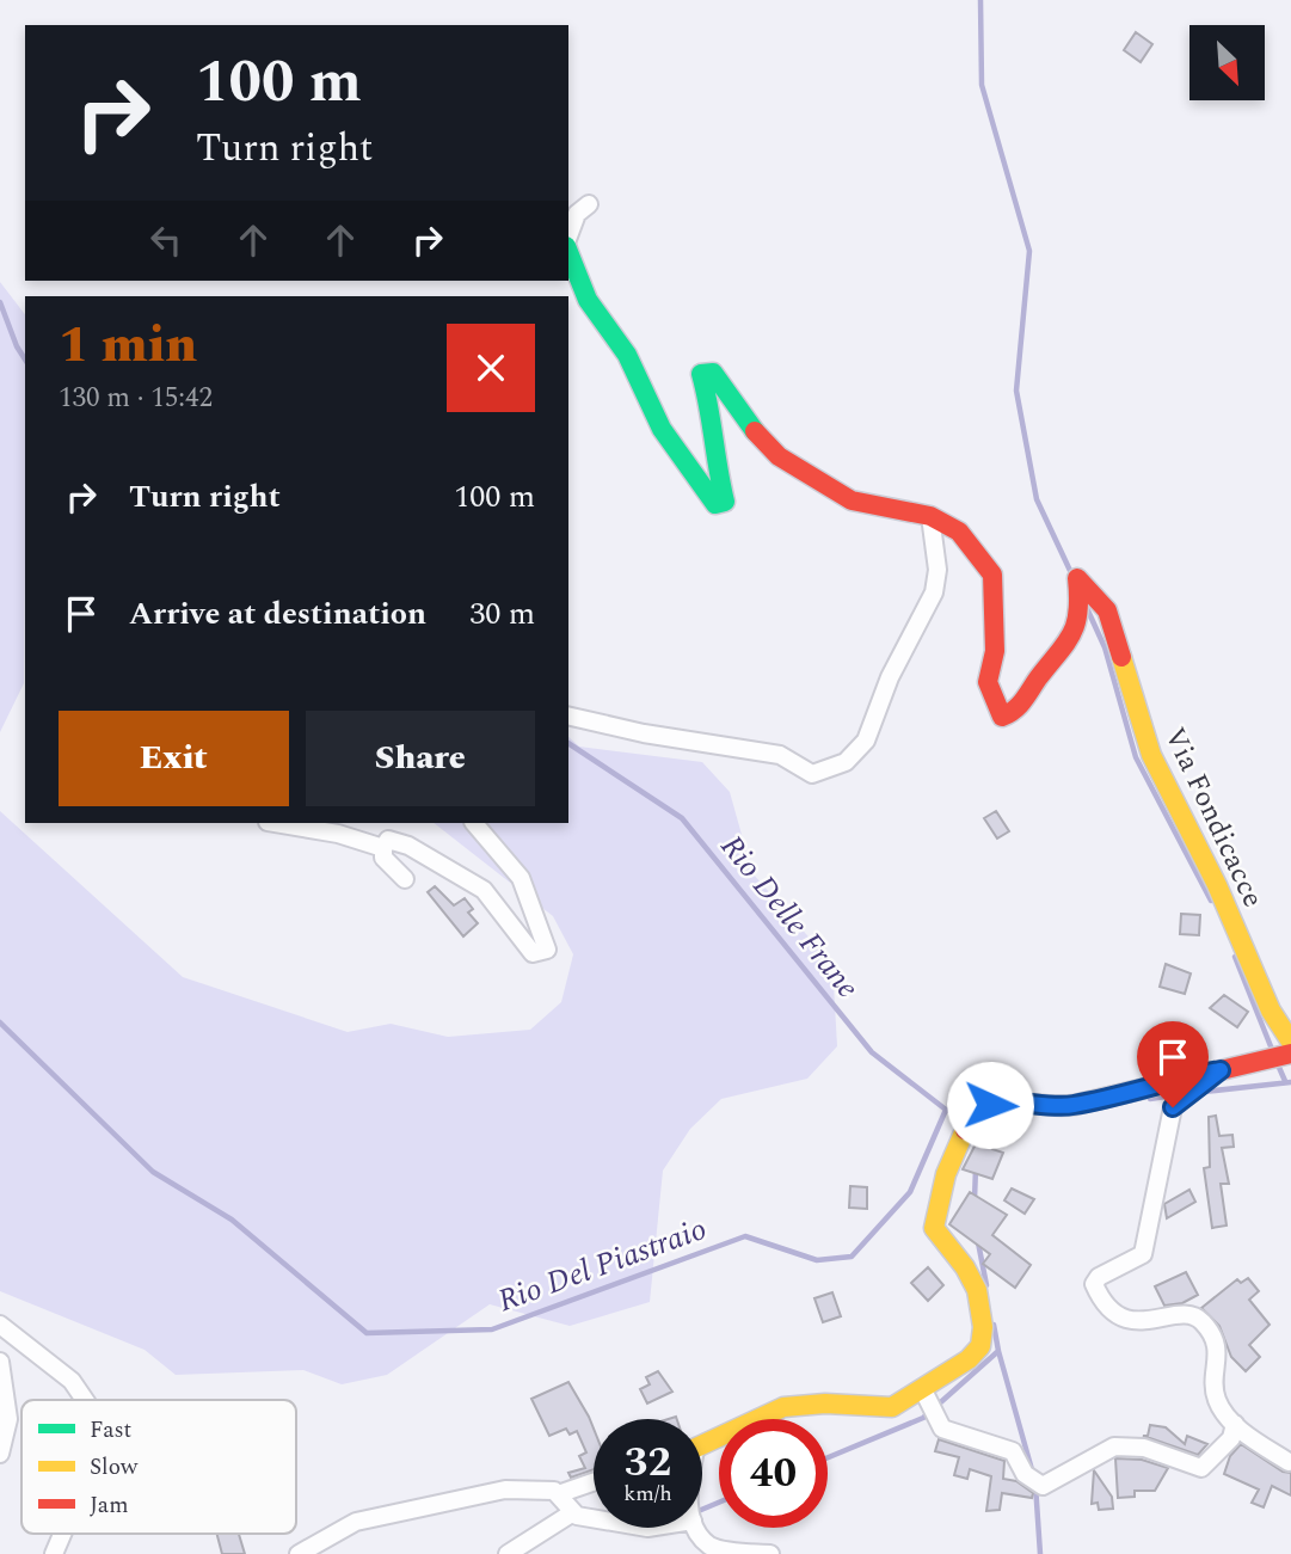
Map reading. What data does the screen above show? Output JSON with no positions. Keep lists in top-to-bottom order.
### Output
{
  "streets": {
    "street": ["Via Fondicacce"]
  },
  "water": ["Rio Delle Frane", "Rio Del Piastraio"],
  "legend": ["Fast", "Slow", "Jam"],
  "north": "bottom right",
  "page": {
    "turn": ["100 m", "Turn right"],
    "heading": ["1 min", "130 m · 15:42"],
    "list": [
      {
        "name": "Turn right",
        "value": "100 m"
      },
      {
        "name": "Arrive at destination",
        "value": "30 m"
      }
    ],
    "buttons": ["Exit", "Share"],
    "speed": "32 km/h",
    "limit": "40"
  }
}
